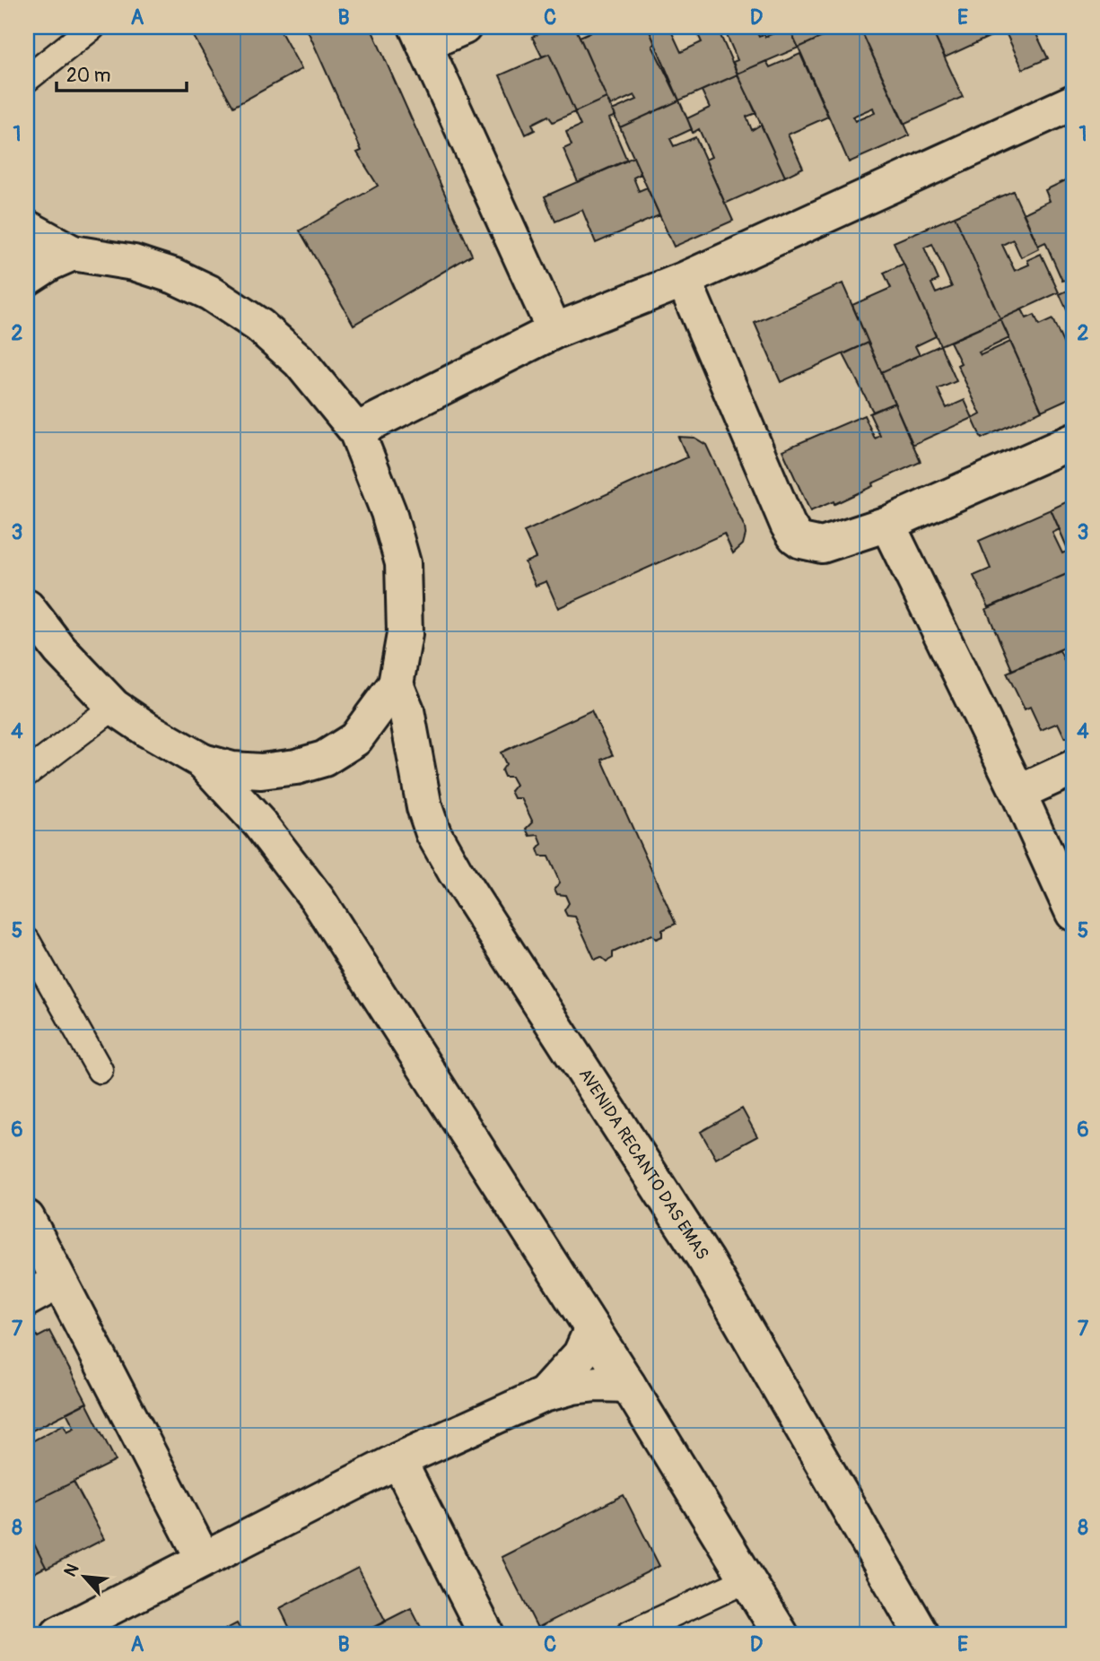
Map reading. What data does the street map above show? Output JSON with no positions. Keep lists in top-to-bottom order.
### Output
{
  "streets": {
    "street": ["AVENIDA RECANTO DAS EMAS"]
  },
  "scale_bar": "20 m",
  "north": "top left",
  "grid": {
    "columns": [
      "A",
      "B",
      "C",
      "D",
      "E"
    ],
    "rows": [
      "1",
      "2",
      "3",
      "4",
      "5",
      "6",
      "7",
      "8"
    ]
  }
}
